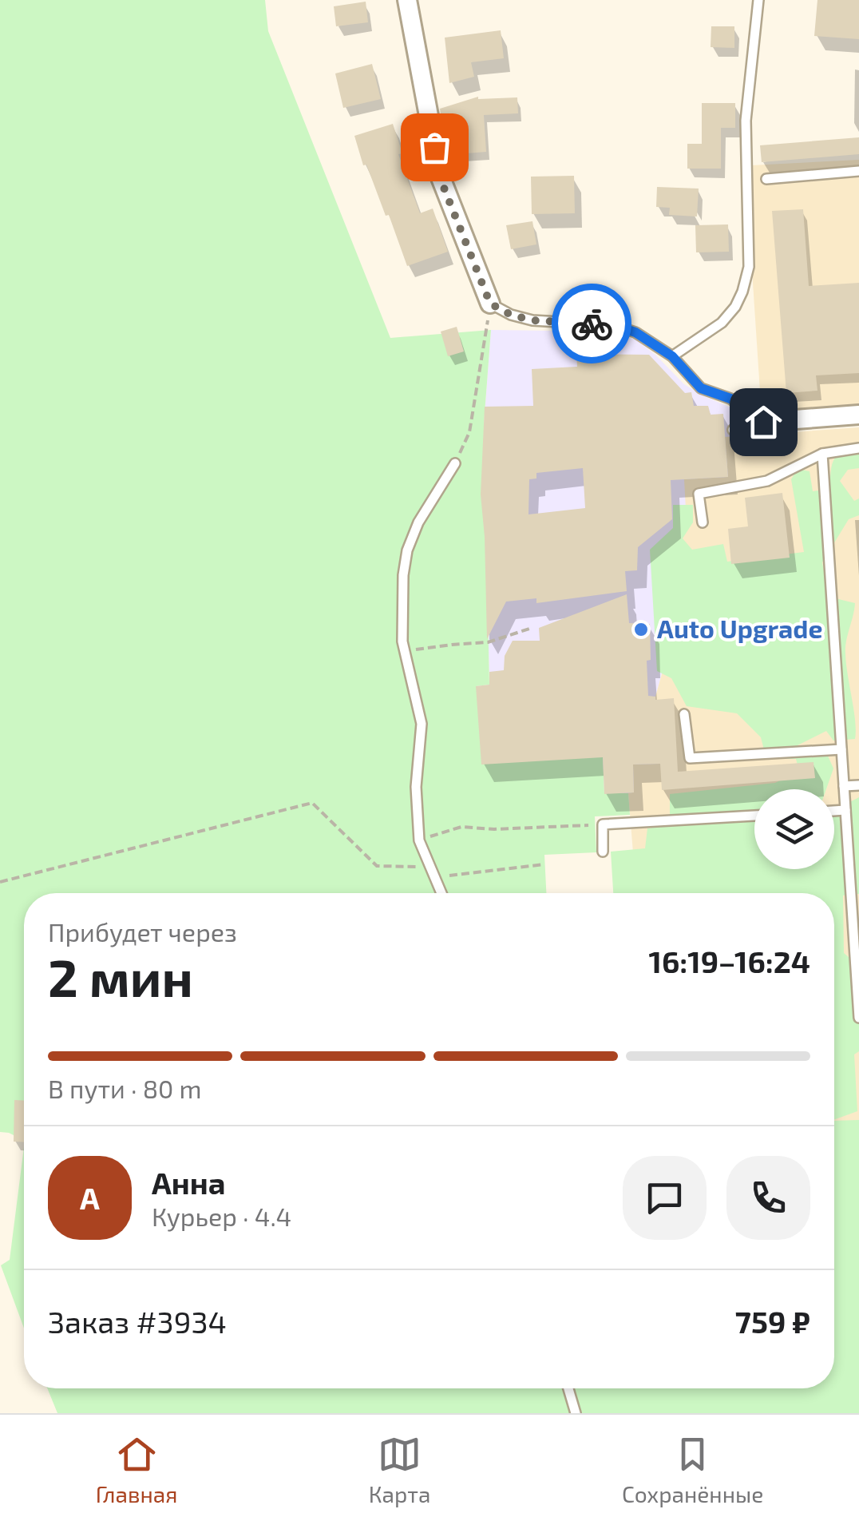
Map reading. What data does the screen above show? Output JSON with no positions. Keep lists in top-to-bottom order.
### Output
{
  "places": ["Auto Upgrade"],
  "page": {
    "heading": ["2 мин", "Прибудет через", "16:19–16:24"],
    "panel": [
      "Анна",
      "Курьер · 4.4",
      "Заказ #3934",
      "759 ₽"
    ],
    "bar": "В пути · 80 m",
    "round": "А",
    "tabs": ["Главная", "Карта", "Сохранённые"]
  }
}
